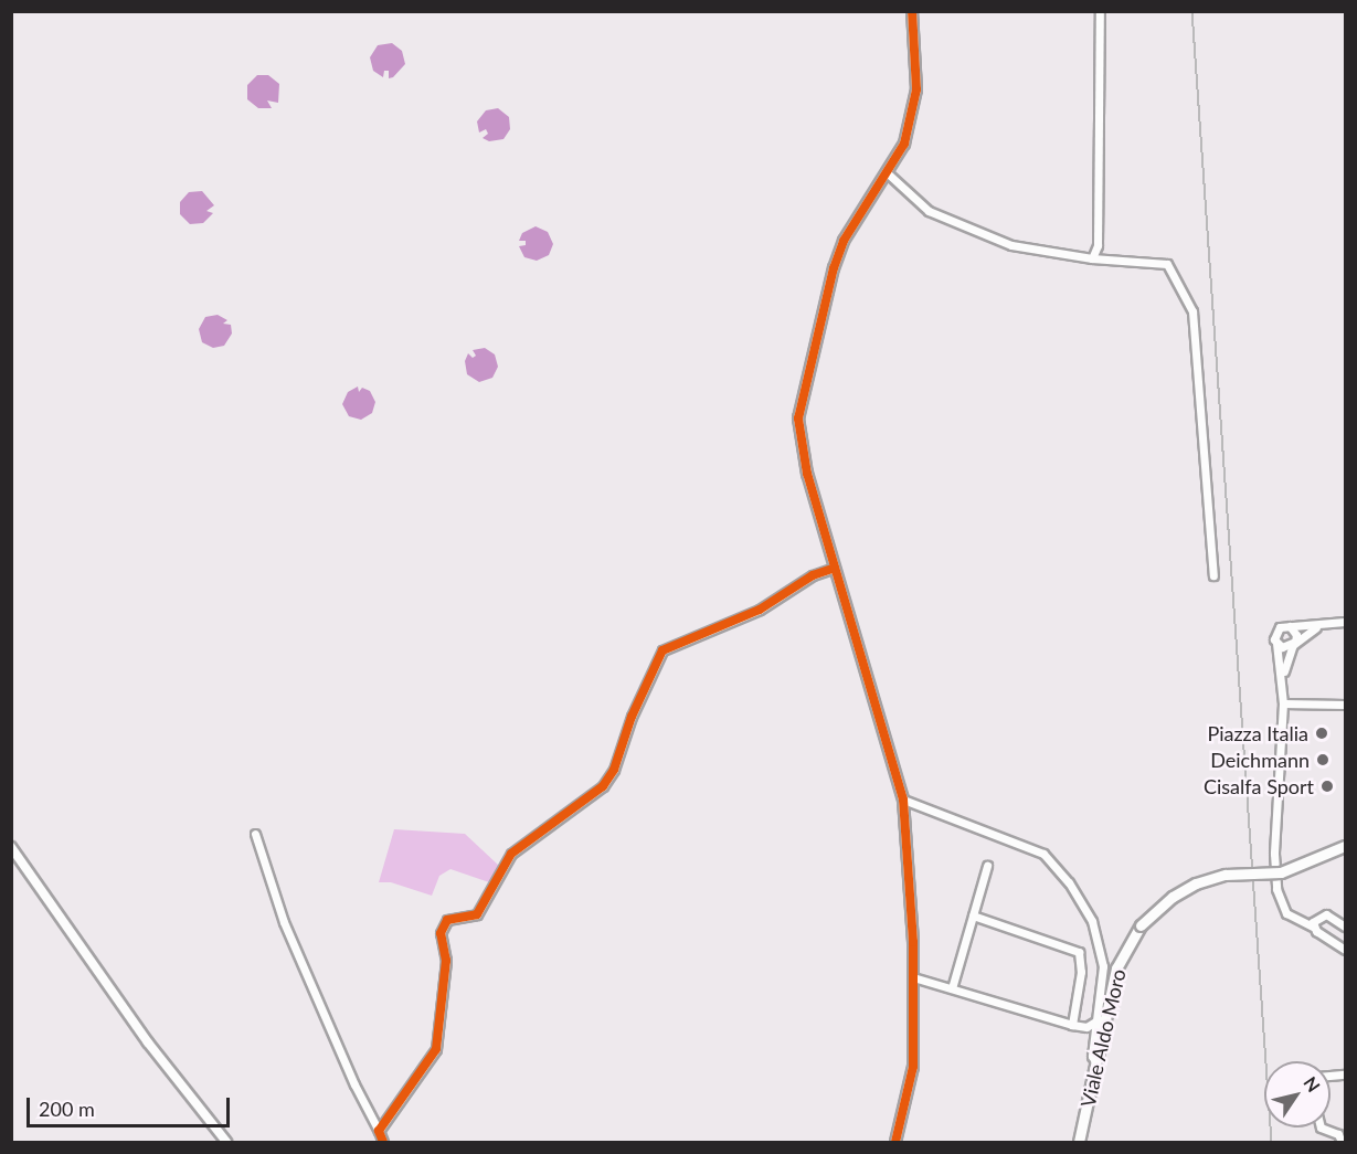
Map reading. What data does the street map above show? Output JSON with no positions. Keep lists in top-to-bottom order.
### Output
{
  "streets": {
    "main road": ["Viale Aldo Moro"]
  },
  "places": ["Piazza Italia", "Deichmann", "Cisalfa Sport"],
  "scale_bar": "200 m",
  "north": "top right"
}
